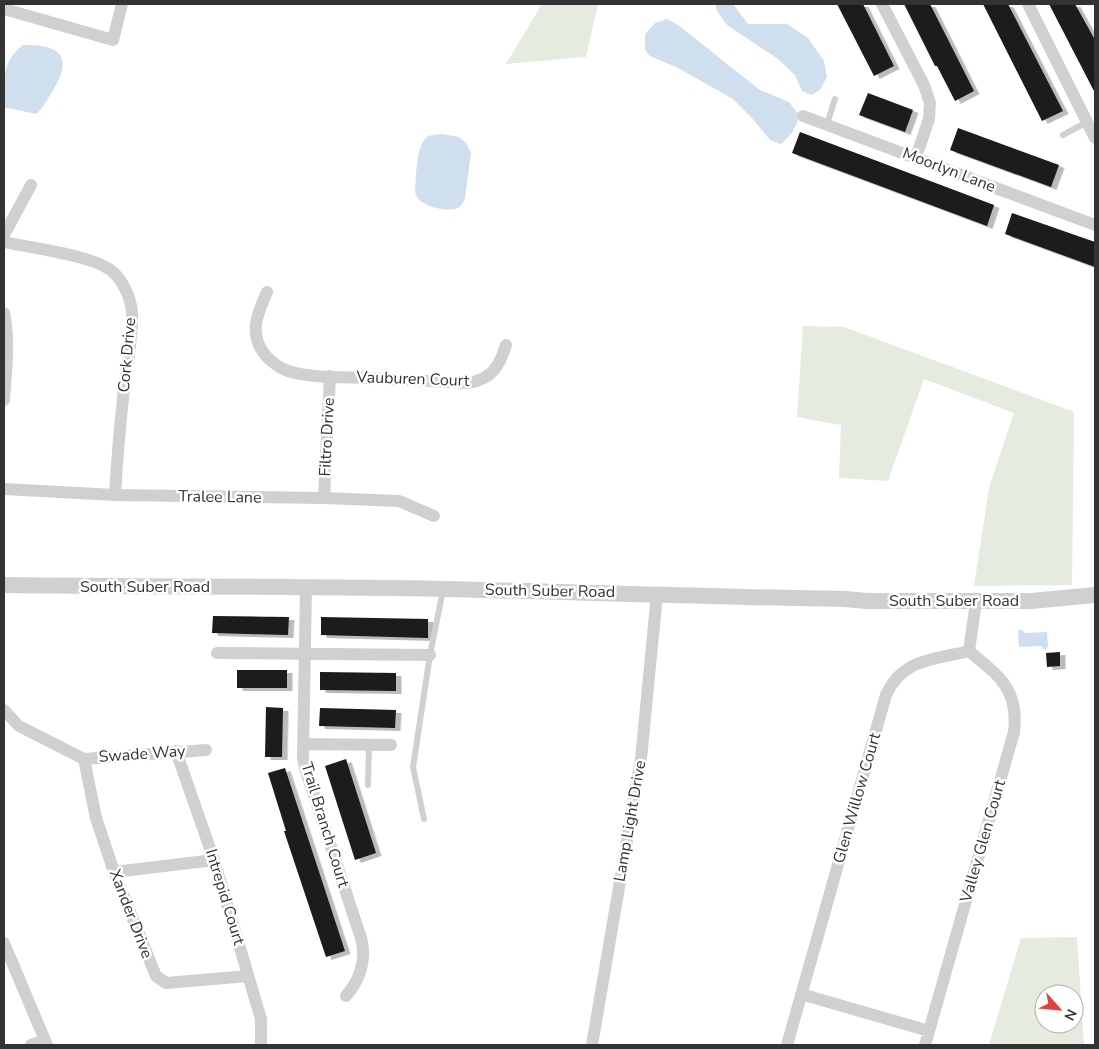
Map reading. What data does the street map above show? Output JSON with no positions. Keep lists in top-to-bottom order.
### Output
{
  "streets": {
    "street": [
      "Moorlyn Lane",
      "Cork Drive",
      "Vauburen Court",
      "Filtro Drive",
      "Tralee Lane",
      "South Suber Road",
      "Swade Way",
      "Glen Willow Court",
      "Lamp Light Drive",
      "Trail Branch Court",
      "Valley Glen Court",
      "Intrepid Court",
      "Xander Drive"
    ]
  },
  "crossings": [
    ["Cork Drive", "Tralee Lane"],
    ["Vauburen Court", "Filtro Drive"],
    ["Filtro Drive", "Tralee Lane"],
    ["South Suber Road", "Lamp Light Drive"],
    ["South Suber Road", "Trail Branch Court"],
    ["Swade Way", "Intrepid Court"],
    ["Swade Way", "Xander Drive"],
    ["Glen Willow Court", "Valley Glen Court"],
    ["Intrepid Court", "Xander Drive"]
  ],
  "north": "bottom right"
}
